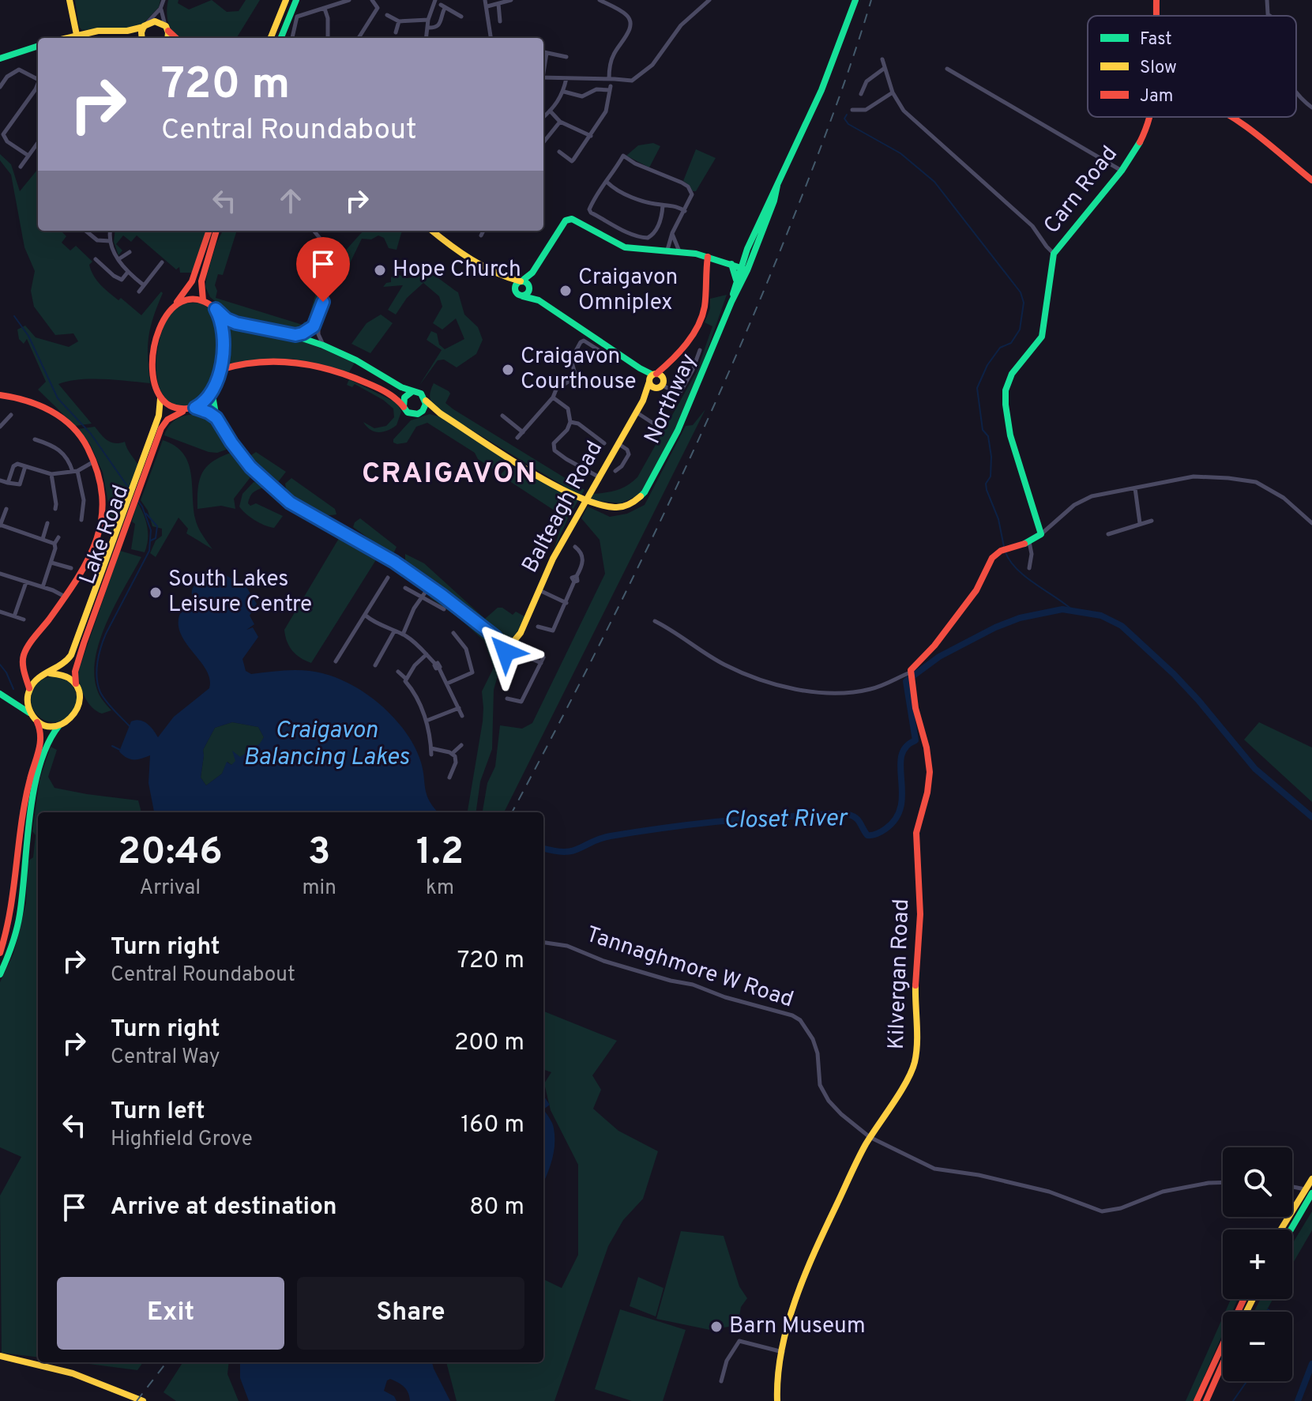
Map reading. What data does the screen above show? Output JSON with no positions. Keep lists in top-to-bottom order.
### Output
{
  "streets": {
    "main road": [
      "Carn Road",
      "Northway",
      "Balteagh Road",
      "Lake Road",
      "Kilvergan Road"
    ],
    "street": ["Tannaghmore W Road"]
  },
  "crossings": [
    ["Tannaghmore W Road", "Kilvergan Road"]
  ],
  "districts": ["CRAIGAVON"],
  "water": ["Craigavon Balancing Lakes", "Closet River"],
  "places": [
    "Hope Church",
    "Craigavon Omniplex",
    "Craigavon Courthouse",
    "South Lakes Leisure Centre",
    "Barn Museum"
  ],
  "legend": ["Fast", "Slow", "Jam"],
  "page": {
    "turn": ["720 m", "Central Roundabout"],
    "eta": [
      "20:46",
      "Arrival",
      "3",
      "min",
      "1.2",
      "km"
    ],
    "list": [
      {
        "name": "Turn right",
        "note": "Central Roundabout",
        "value": "720 m"
      },
      {
        "name": "Turn right",
        "note": "Central Way",
        "value": "200 m"
      },
      {
        "name": "Turn left",
        "note": "Highfield Grove",
        "value": "160 m"
      },
      {
        "name": "Arrive at destination",
        "value": "80 m"
      }
    ],
    "map_buttons": ["+", "−"],
    "buttons": ["Exit", "Share"]
  }
}
